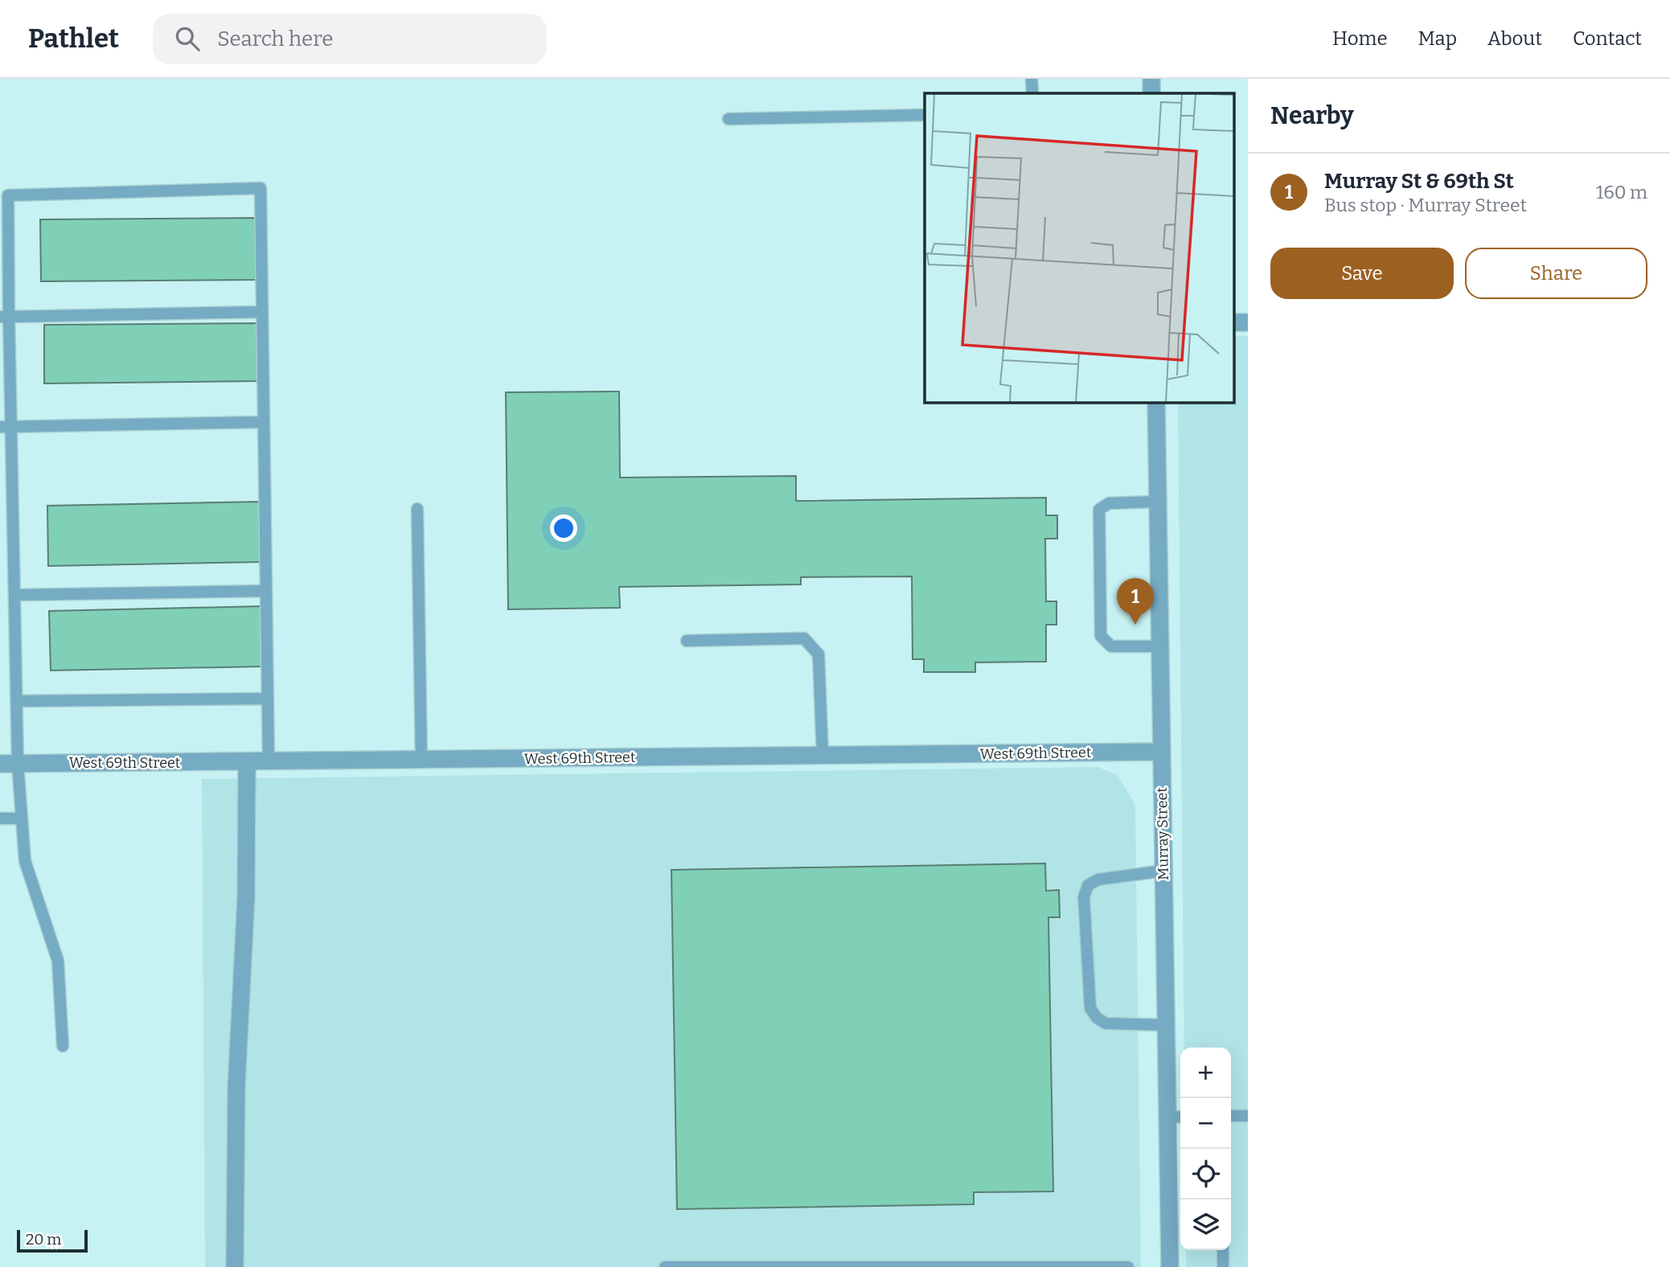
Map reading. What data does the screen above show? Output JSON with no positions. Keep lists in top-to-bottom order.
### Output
{
  "streets": {
    "street": ["West 69th Street", "Murray Street"]
  },
  "crossings": [
    ["West 69th Street", "Murray Street"]
  ],
  "scale_bar": "20 m",
  "page": {
    "header": "Pathlet",
    "search": "Search here",
    "nav": [
      "Home",
      "Map",
      "About",
      "Contact"
    ],
    "heading": "Nearby",
    "list": [
      {
        "mark": "1",
        "name": "Murray St & 69th St",
        "note": "Bus stop · Murray Street",
        "value": "160 m"
      }
    ],
    "buttons": ["Save", "Share"],
    "pins": "1",
    "map_buttons": ["+", "−"],
    "scale": "20 m"
  }
}
